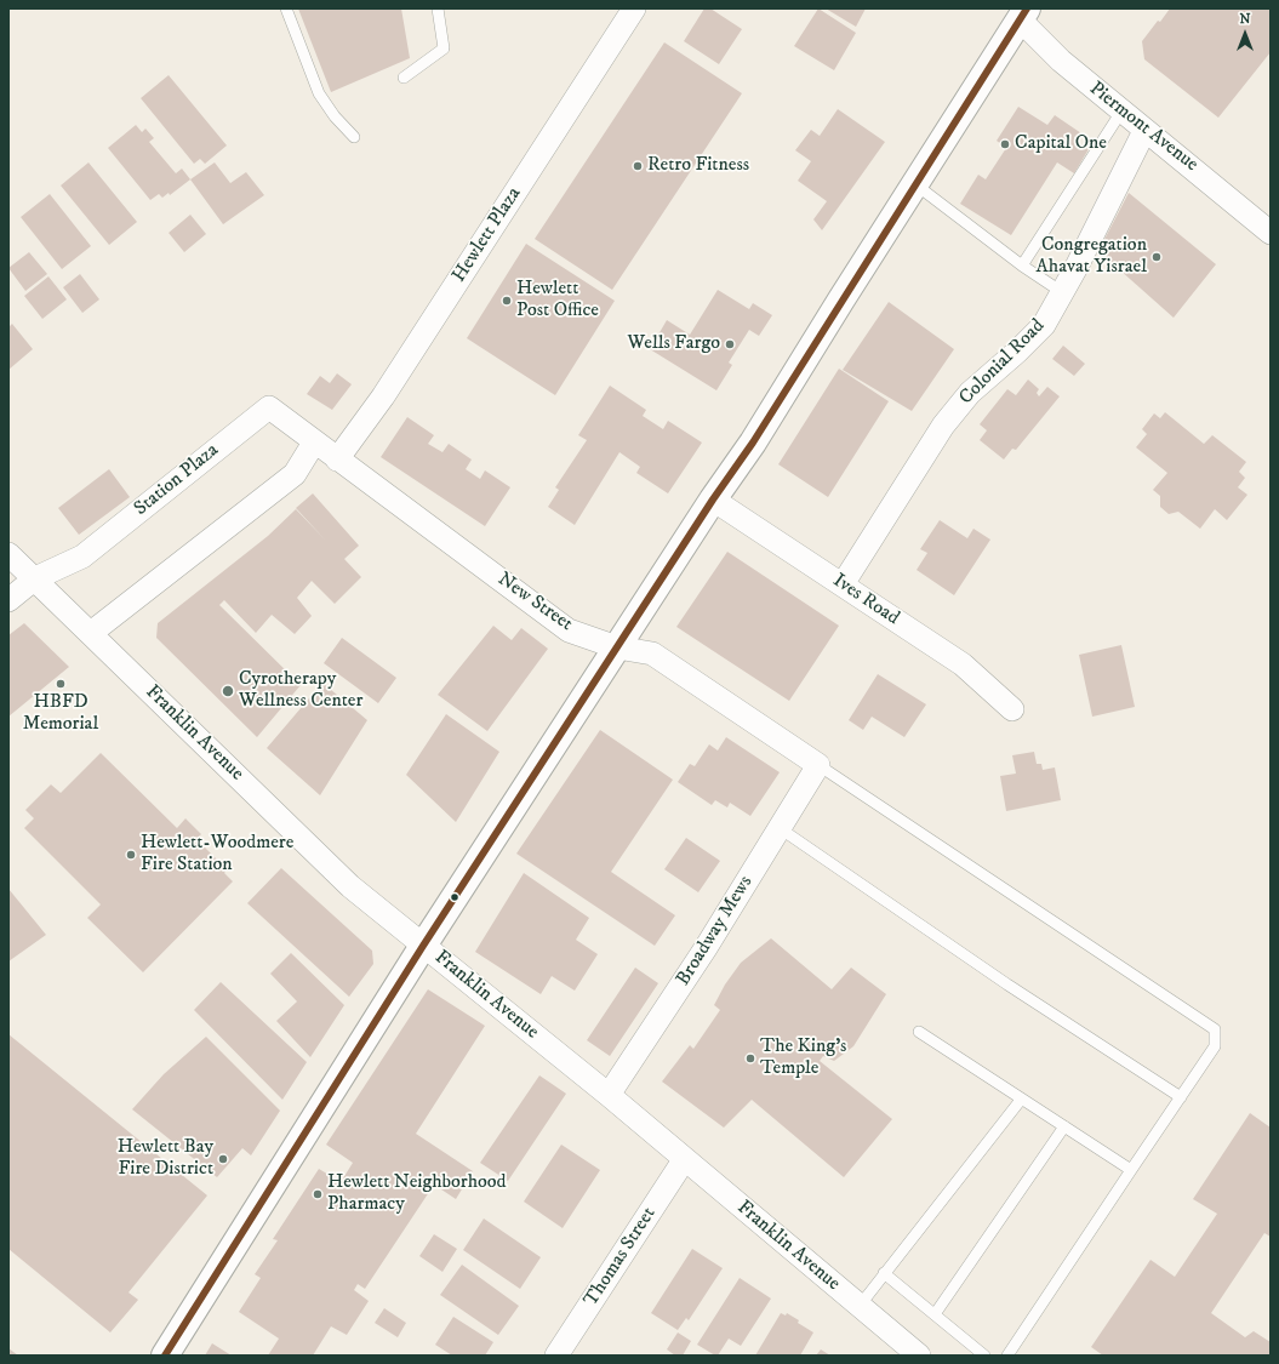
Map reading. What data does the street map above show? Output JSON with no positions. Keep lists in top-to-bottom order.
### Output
{
  "streets": {
    "street": [
      "Piermont Avenue",
      "Hewlett Plaza",
      "Colonial Road",
      "Station Plaza",
      "Ives Road",
      "New Street",
      "Franklin Avenue",
      "Broadway Mews",
      "Thomas Street"
    ]
  },
  "crossings": [
    ["Piermont Avenue", "Colonial Road"],
    ["Hewlett Plaza", "Station Plaza"],
    ["Hewlett Plaza", "New Street"],
    ["Colonial Road", "Ives Road"],
    ["Station Plaza", "New Street"],
    ["Station Plaza", "Franklin Avenue"],
    ["New Street", "Broadway Mews"],
    ["Franklin Avenue", "Broadway Mews"],
    ["Franklin Avenue", "Thomas Street"]
  ],
  "places": [
    "Capital One",
    "Retro Fitness",
    "Congregation Ahavat Yisrael",
    "Hewlett Post Office",
    "Wells Fargo",
    "HBFD Memorial",
    "Cyrotherapy Wellness Center",
    "Hewlett-Woodmere Fire Station",
    "The King's Temple",
    "Hewlett Bay Fire District",
    "Hewlett Neighborhood Pharmacy"
  ],
  "north": "top"
}
